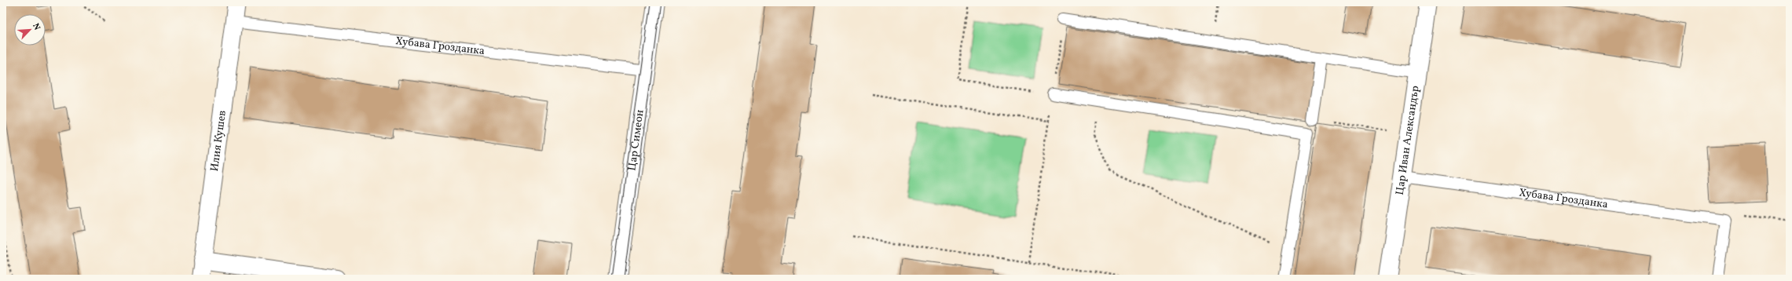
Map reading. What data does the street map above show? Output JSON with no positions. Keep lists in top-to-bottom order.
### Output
{
  "streets": {
    "street": ["Илия Кушев", "Цар Симеон", "Цар Иван Александър"],
    "lane": ["Хубава Грозданка"]
  },
  "crossings": [
    ["Хубава Грозданка", "Илия Кушев"],
    ["Хубава Грозданка", "Цар Симеон"],
    ["Хубава Грозданка", "Цар Иван Александър"]
  ],
  "north": "top right"
}
